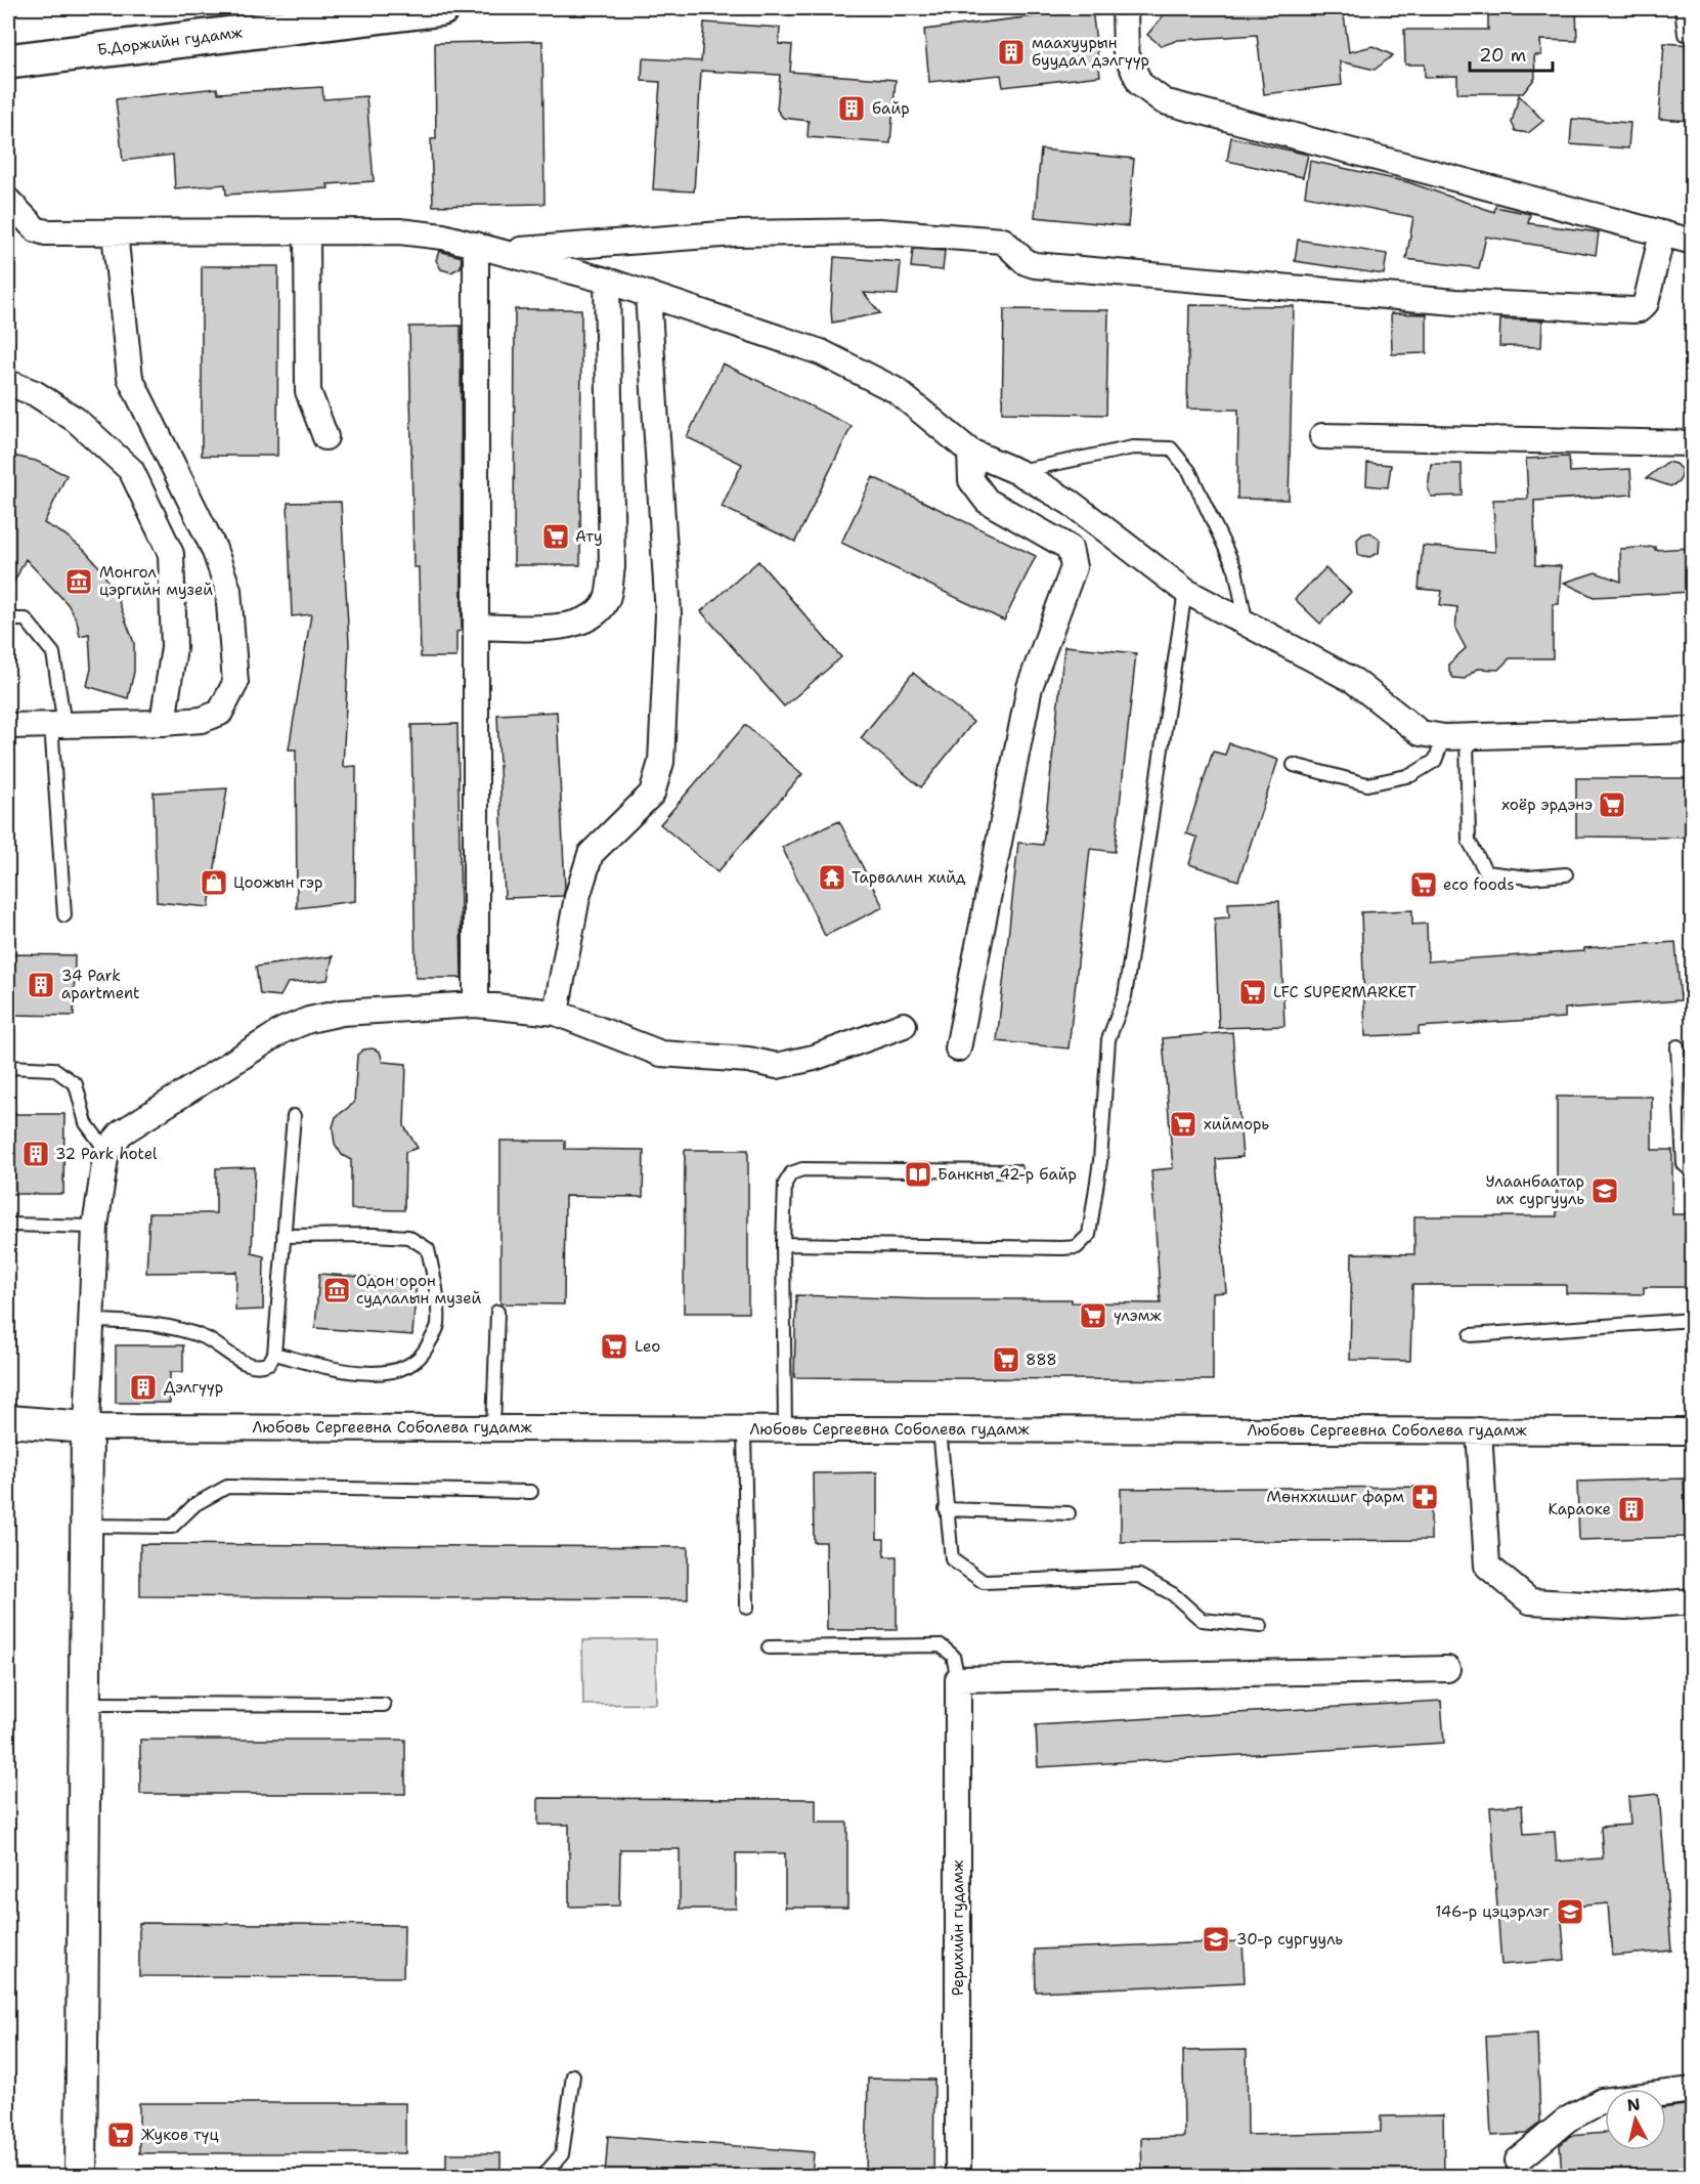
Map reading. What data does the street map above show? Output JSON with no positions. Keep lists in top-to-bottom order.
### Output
{
  "streets": {
    "main road": ["Б.Доржийн гудамж"],
    "street": ["Любовь Сергеевна Соболева гудамж", "Рерихийн гудамж"]
  },
  "places": {
    "building": [
      "маахуурын буудал дэлгүүр",
      "байр",
      "34 Park apartment",
      "32 Park hotel",
      "Дэлгүүр",
      "Караоке"
    ],
    "supermarket": [
      "Ату",
      "хоёр эрдэнэ",
      "eco foods",
      "LFC SUPERMARKET",
      "хийморь",
      "үлэмж",
      "Leo",
      "888",
      "Жуков түц"
    ],
    "museum": ["Монгол цэргийн музей", "Одон орон судлалын музей"],
    "temple": ["Тарвалин хийд"],
    "shop": ["Цоожын гэр"],
    "library": ["Банкны 42-р байр"],
    "school or university": ["Улаанбаатар их сургууль", "146-р цэцэрлэг", "30-р сургууль"],
    "pharmacy": ["Мөнххишиг фарм"]
  },
  "scale_bar": "20 m",
  "north": "top"
}
